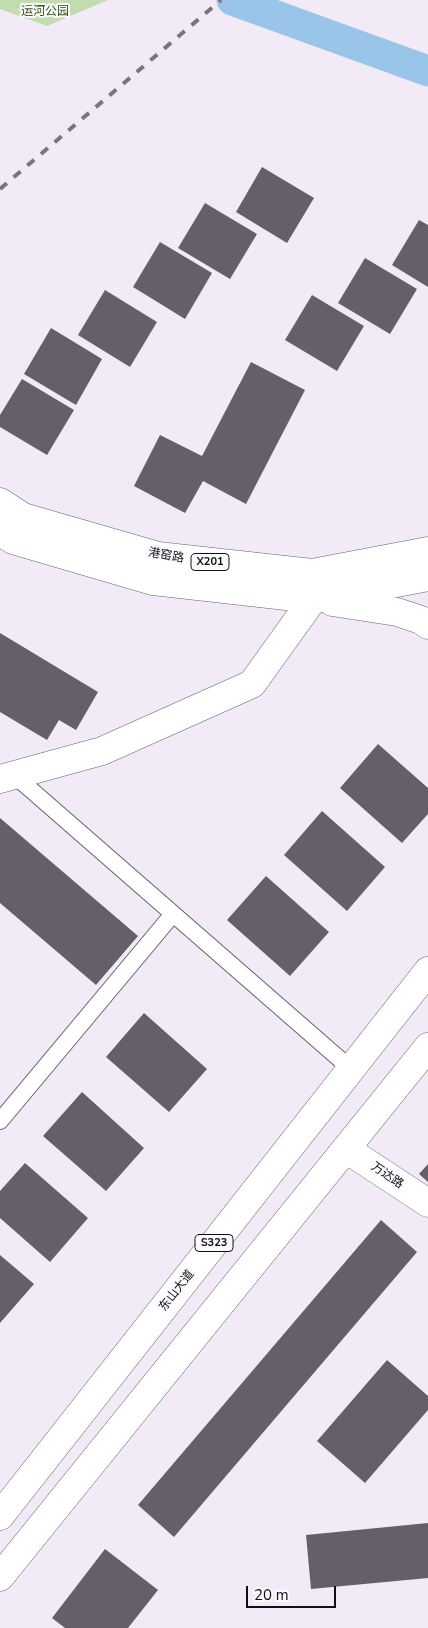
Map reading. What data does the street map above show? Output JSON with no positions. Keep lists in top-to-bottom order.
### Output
{
  "streets": {
    "main road": [
      "港窑路",
      "X201",
      "万达路",
      "S323",
      "东山大道"
    ]
  },
  "parks": ["运河公园"],
  "scale_bar": "20 m"
}
